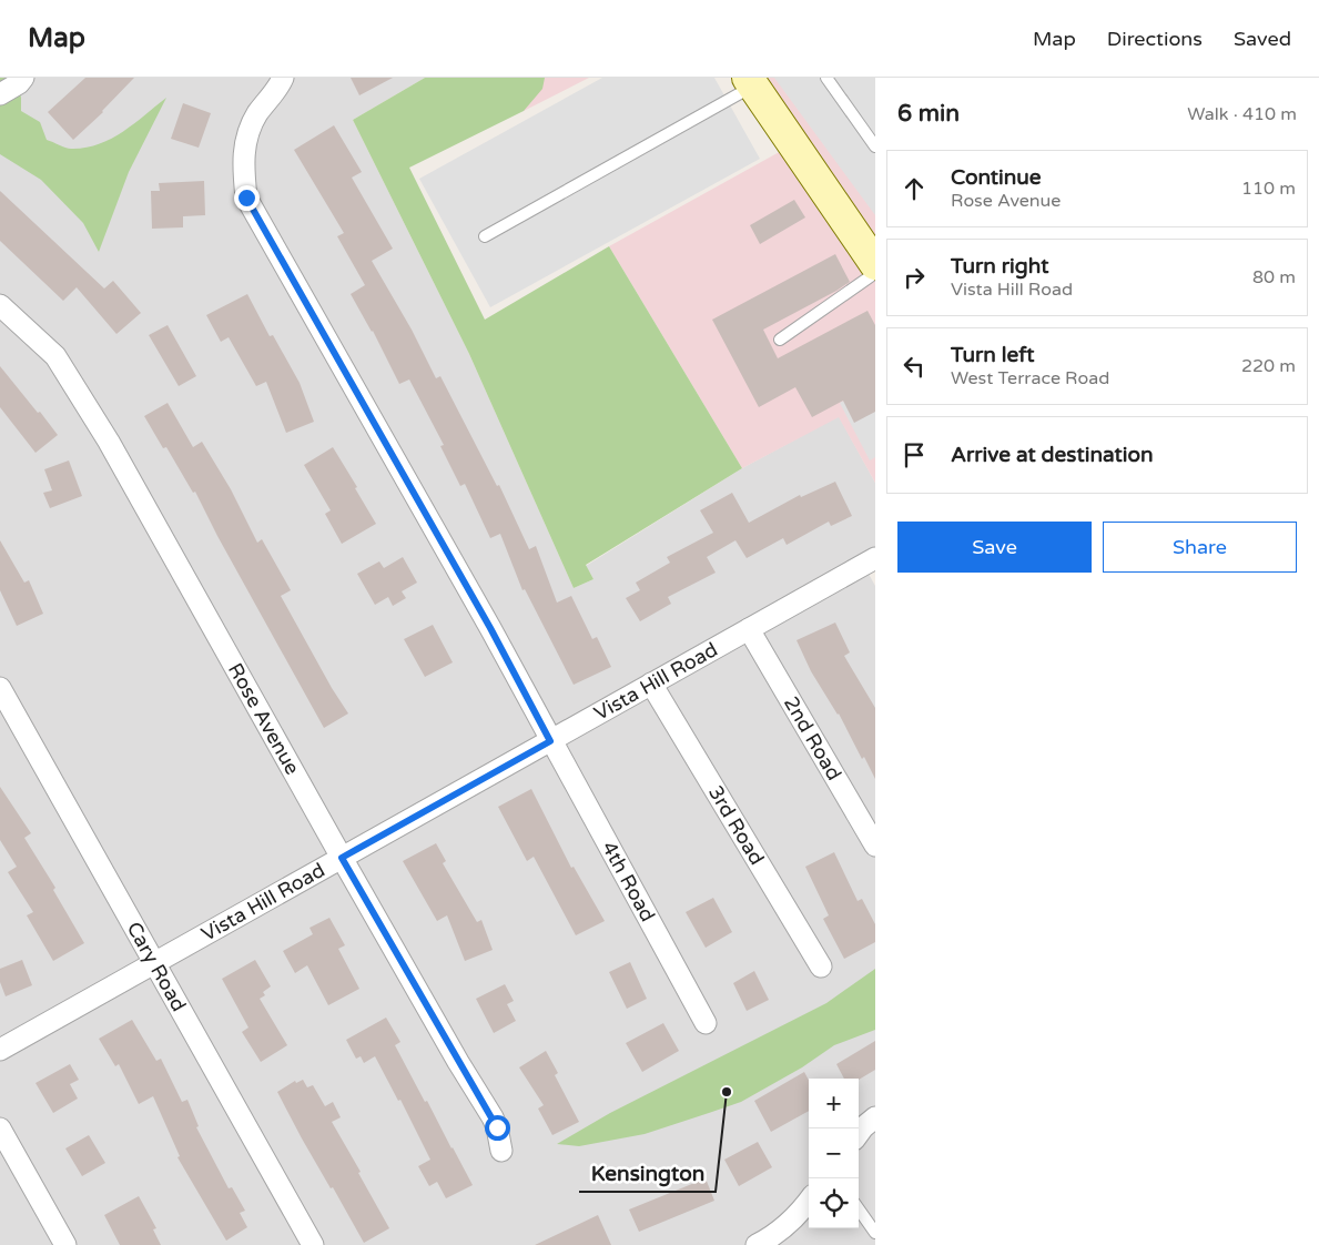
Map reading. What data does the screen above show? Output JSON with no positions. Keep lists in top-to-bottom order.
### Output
{
  "streets": {
    "street": [
      "Vista Hill Road",
      "Rose Avenue",
      "2nd Road",
      "3rd Road",
      "4th Road",
      "Cary Road"
    ]
  },
  "crossings": [
    ["Vista Hill Road", "Rose Avenue"],
    ["Vista Hill Road", "2nd Road"],
    ["Vista Hill Road", "3rd Road"],
    ["Vista Hill Road", "4th Road"],
    ["Vista Hill Road", "Cary Road"]
  ],
  "places": ["Kensington"],
  "page": {
    "header": "Map",
    "nav": ["Map", "Directions", "Saved"],
    "heading": ["6 min", "Walk · 410 m"],
    "list": [
      ["Continue", "Rose Avenue", "110 m"],
      ["Turn right", "Vista Hill Road", "80 m"],
      ["Turn left", "West Terrace Road", "220 m"],
      "Arrive at destination"
    ],
    "buttons": ["Save", "Share"],
    "map_buttons": ["+", "−"]
  }
}
